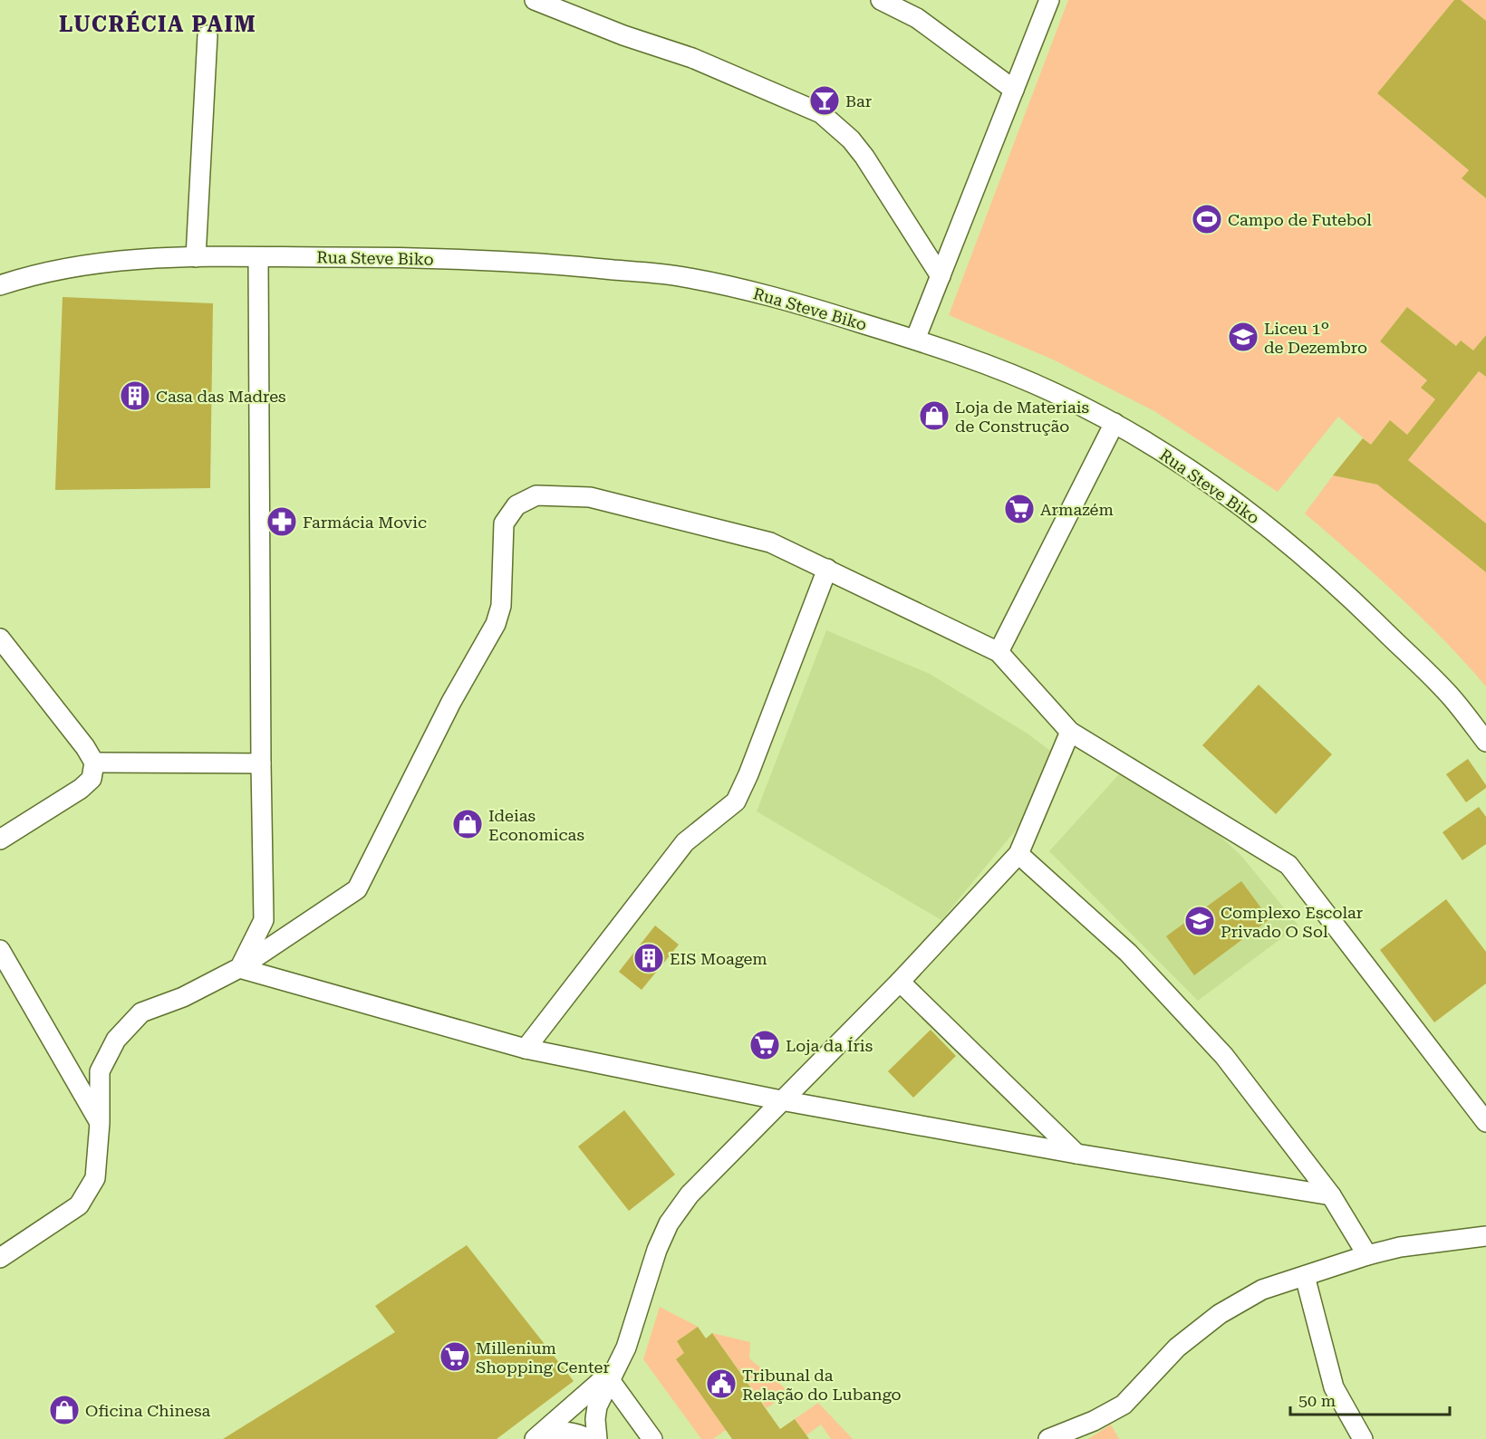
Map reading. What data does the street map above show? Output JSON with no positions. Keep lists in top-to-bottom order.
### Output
{
  "streets": {
    "street": ["Rua Steve Biko"]
  },
  "districts": ["LUCRÉCIA PAIM"],
  "places": {
    "bar": ["Bar"],
    "sports": ["Campo de Futebol"],
    "school or university": ["Liceu 1º de Dezembro", "Complexo Escolar Privado O Sol"],
    "building": ["Casa das Madres", "EIS Moagem"],
    "shop": ["Loja de Materiais de Construção", "Ideias Economicas", "Oficina Chinesa"],
    "supermarket": ["Armazém", "Loja da Íris", "Millenium Shopping Center"],
    "pharmacy": ["Farmácia Movic"],
    "public building": ["Tribunal da Relação do Lubango"]
  },
  "scale_bar": "50 m"
}
